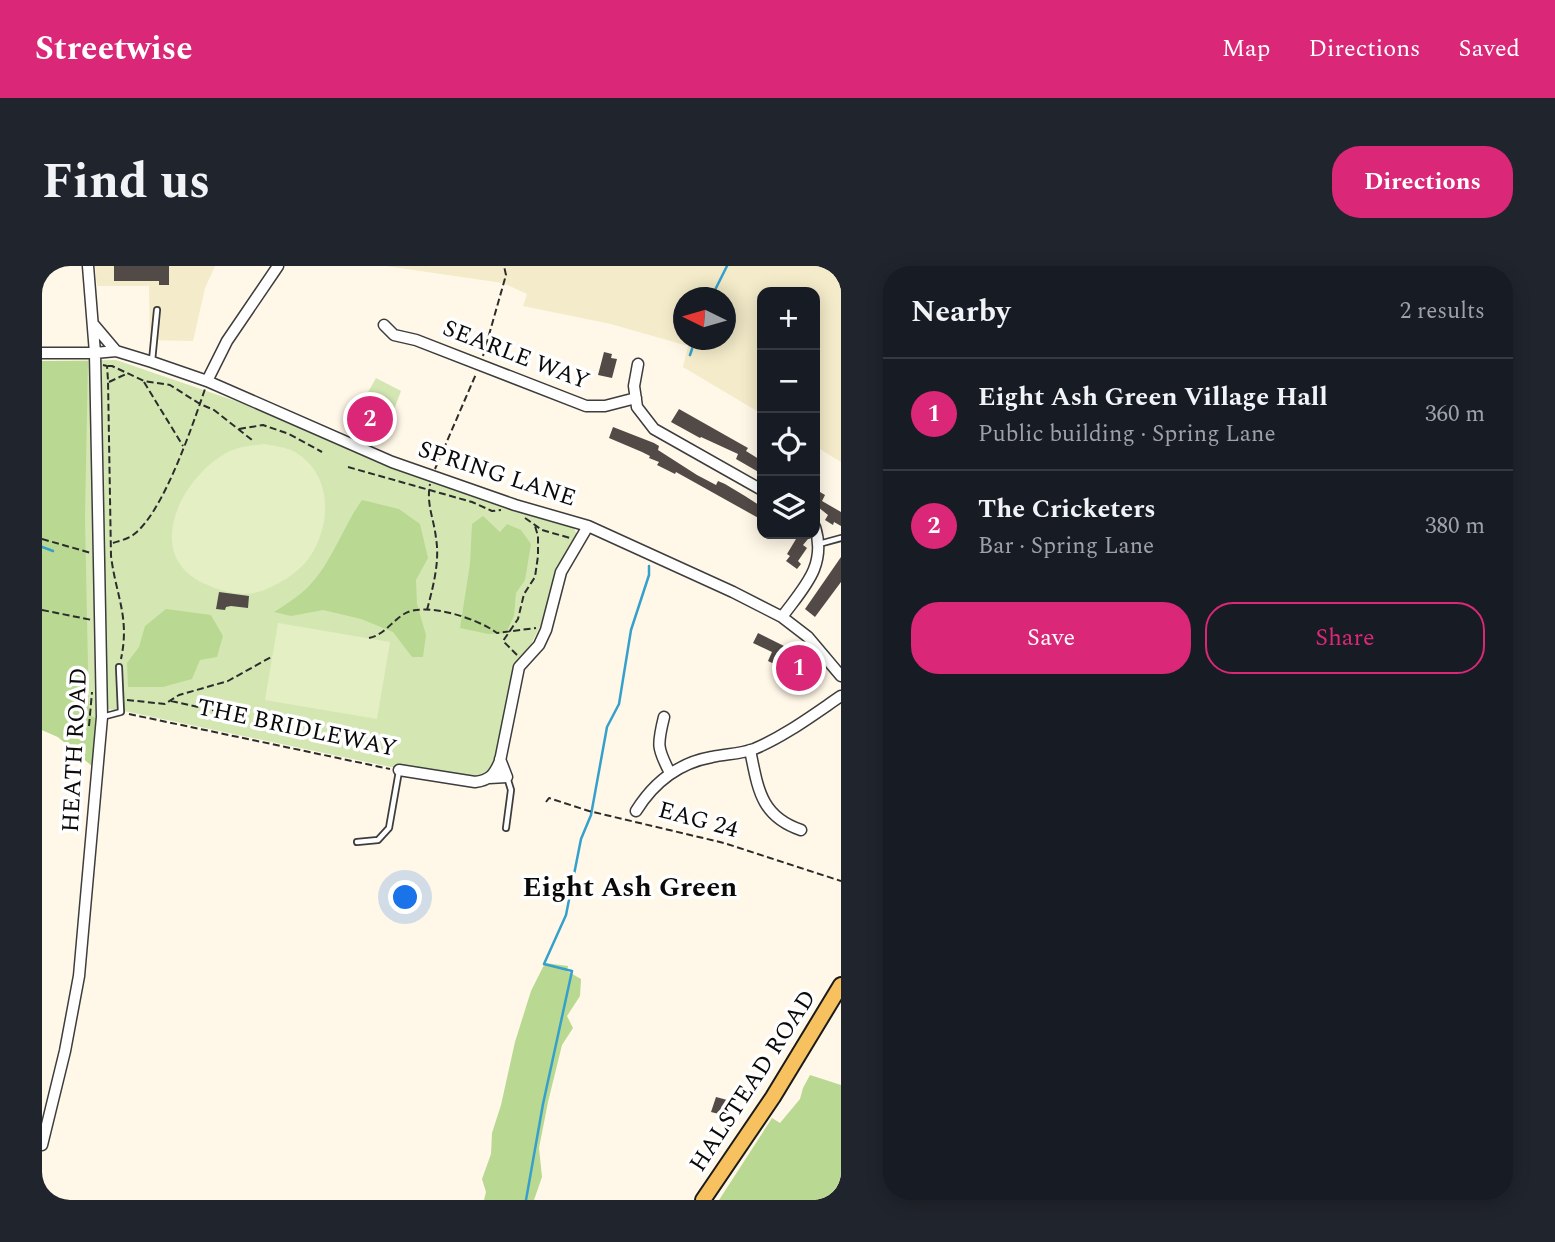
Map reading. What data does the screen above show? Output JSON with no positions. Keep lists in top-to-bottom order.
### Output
{
  "streets": {
    "main road": ["HALSTEAD ROAD"],
    "street": [
      "SEARLE WAY",
      "SPRING LANE",
      "THE BRIDLEWAY",
      "HEATH ROAD"
    ],
    "path": ["EAG 24"]
  },
  "crossings": [
    ["SPRING LANE", "HEATH ROAD"]
  ],
  "districts": ["Eight Ash Green"],
  "north": "left",
  "page": {
    "header": "Streetwise",
    "nav": ["Map", "Directions", "Saved"],
    "title": "Find us",
    "buttons": [
      "Directions",
      ["Save", "Share"]
    ],
    "heading": ["Nearby", "2 results"],
    "map_buttons": ["+", "−"],
    "list": [
      {
        "mark": "1",
        "name": "Eight Ash Green Village Hall",
        "note": "Public building · Spring Lane",
        "value": "360 m"
      },
      {
        "mark": "2",
        "name": "The Cricketers",
        "note": "Bar · Spring Lane",
        "value": "380 m"
      }
    ],
    "pins": ["2", "1"]
  }
}
